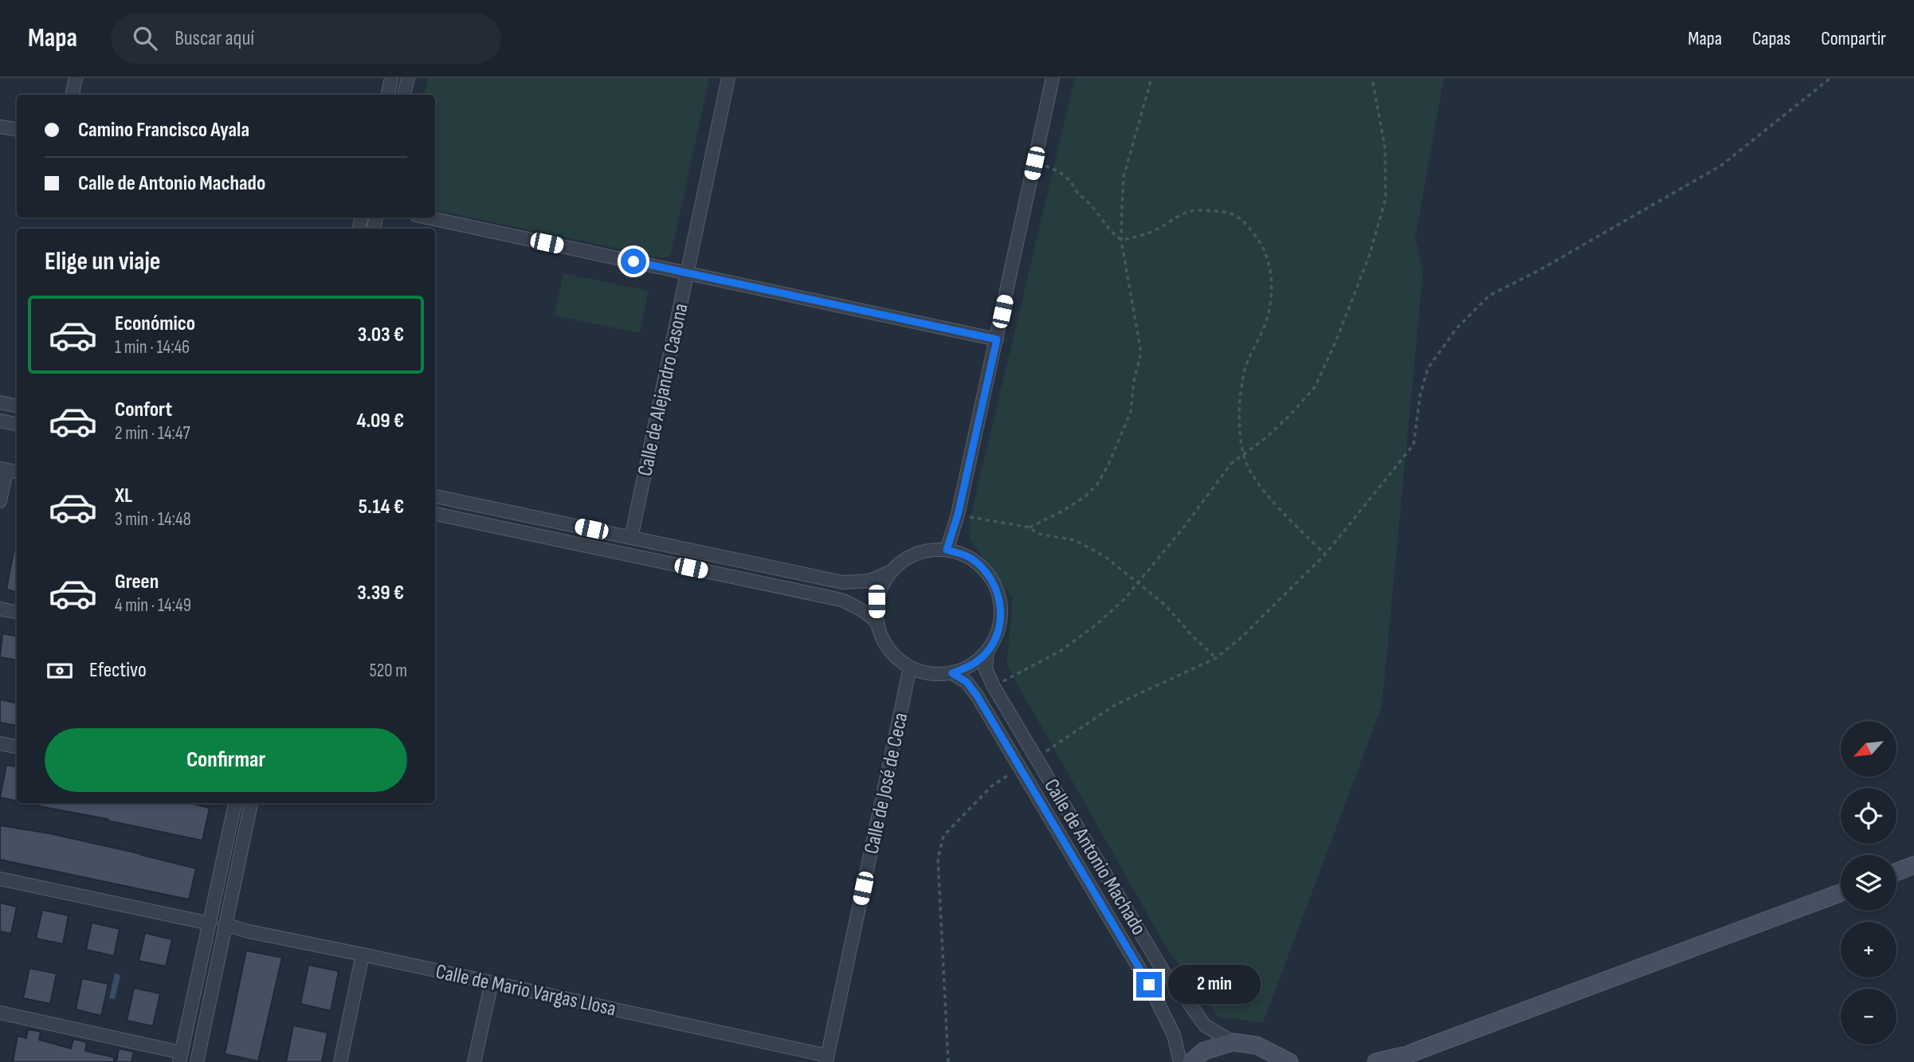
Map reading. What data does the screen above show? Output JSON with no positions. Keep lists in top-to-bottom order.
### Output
{
  "streets": {
    "street": [
      "Calle de Alejandro Casona",
      "Calle de José de Ceca",
      "Calle de Antonio Machado",
      "Calle de Mario Vargas Llosa"
    ]
  },
  "crossings": [
    ["Calle de José de Ceca", "Calle de Antonio Machado"],
    ["Calle de José de Ceca", "Calle de Mario Vargas Llosa"]
  ],
  "north": "bottom left",
  "page": {
    "header": "Mapa",
    "search": "Buscar aquí",
    "nav": ["Mapa", "Capas", "Compartir"],
    "banner": ["Camino Francisco Ayala", "Calle de Antonio Machado"],
    "heading": "Elige un viaje",
    "list": [
      {
        "name": "Económico",
        "note": "1 min · 14:46",
        "value": "3.03 €"
      },
      {
        "name": "Confort",
        "note": "2 min · 14:47",
        "value": "4.09 €"
      },
      {
        "name": "XL",
        "note": "3 min · 14:48",
        "value": "5.14 €"
      },
      {
        "name": "Green",
        "note": "4 min · 14:49",
        "value": "3.39 €"
      }
    ],
    "pay": ["Efectivo", "520 m"],
    "buttons": "Confirmar",
    "map_buttons": ["+", "−"],
    "bubble": "2 min"
  }
}
